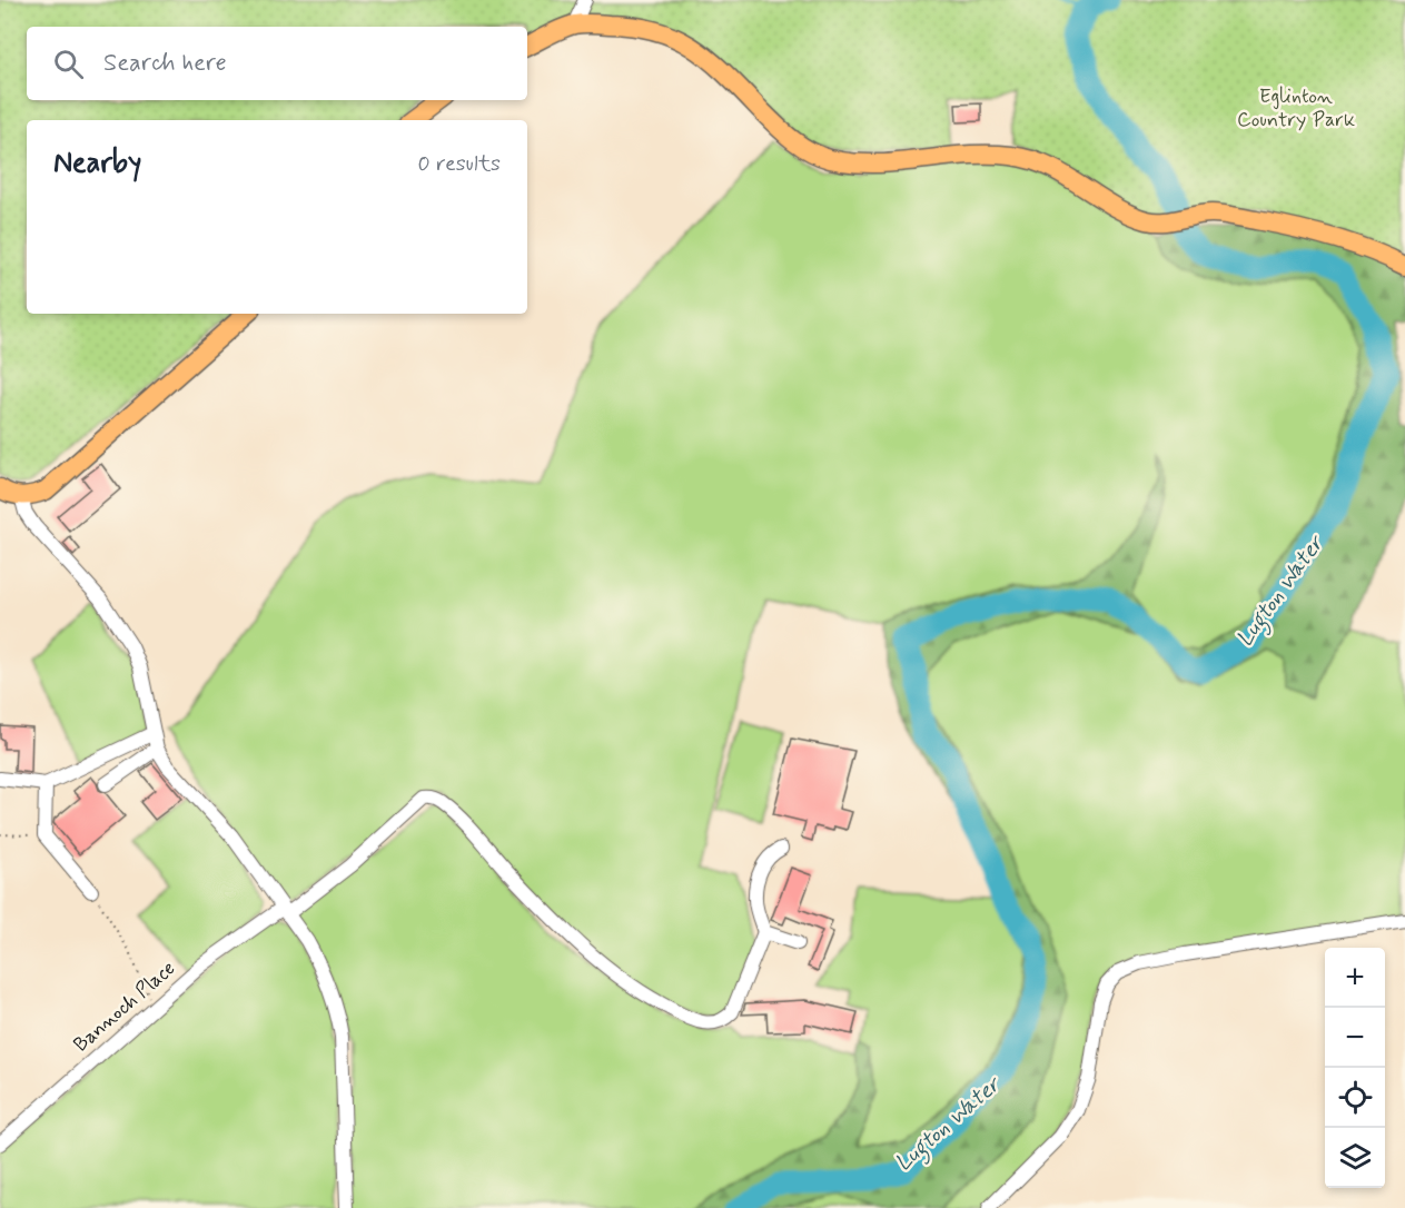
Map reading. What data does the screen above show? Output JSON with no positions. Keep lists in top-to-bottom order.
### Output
{
  "streets": {
    "street": ["Bannoch Place"]
  },
  "water": ["Lugton Water"],
  "parks": ["Eglinton Country Park"],
  "page": {
    "search": "Search here",
    "heading": ["Nearby", "0 results"],
    "map_buttons": ["+", "−"]
  }
}
